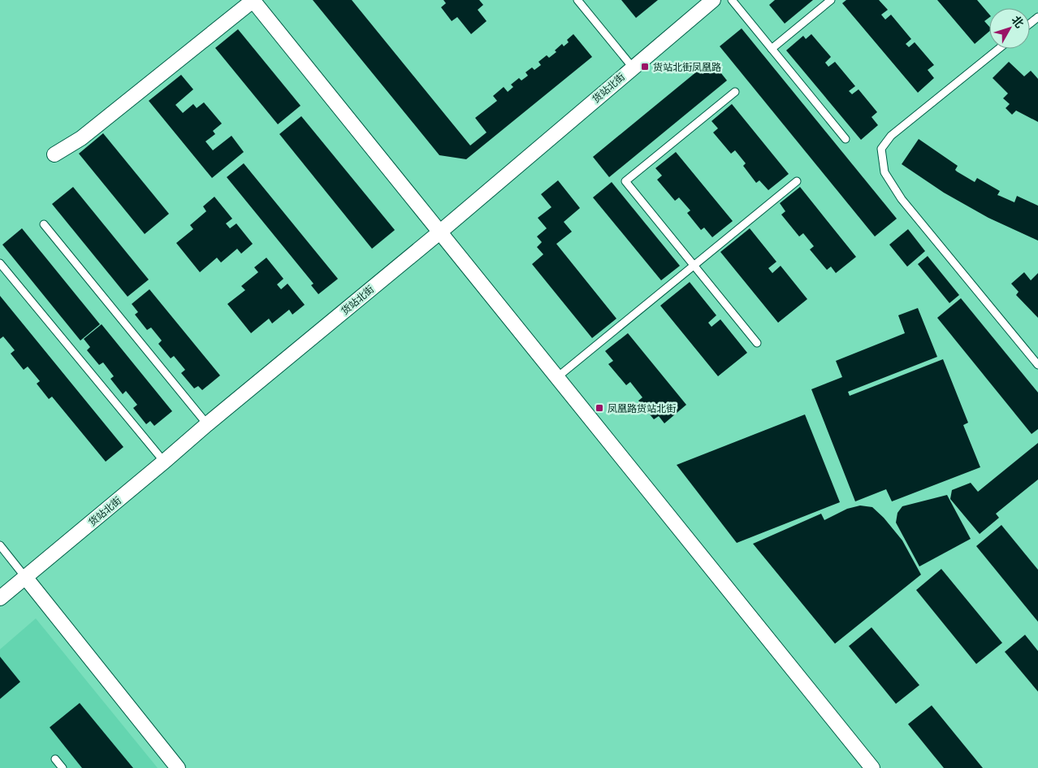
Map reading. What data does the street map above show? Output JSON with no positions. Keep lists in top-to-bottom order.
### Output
{
  "streets": {
    "street": ["货站北街"]
  },
  "places": {
    "transit": ["货站北街凤凰路", "凤凰路货站北街"]
  },
  "north": "top right"
}
